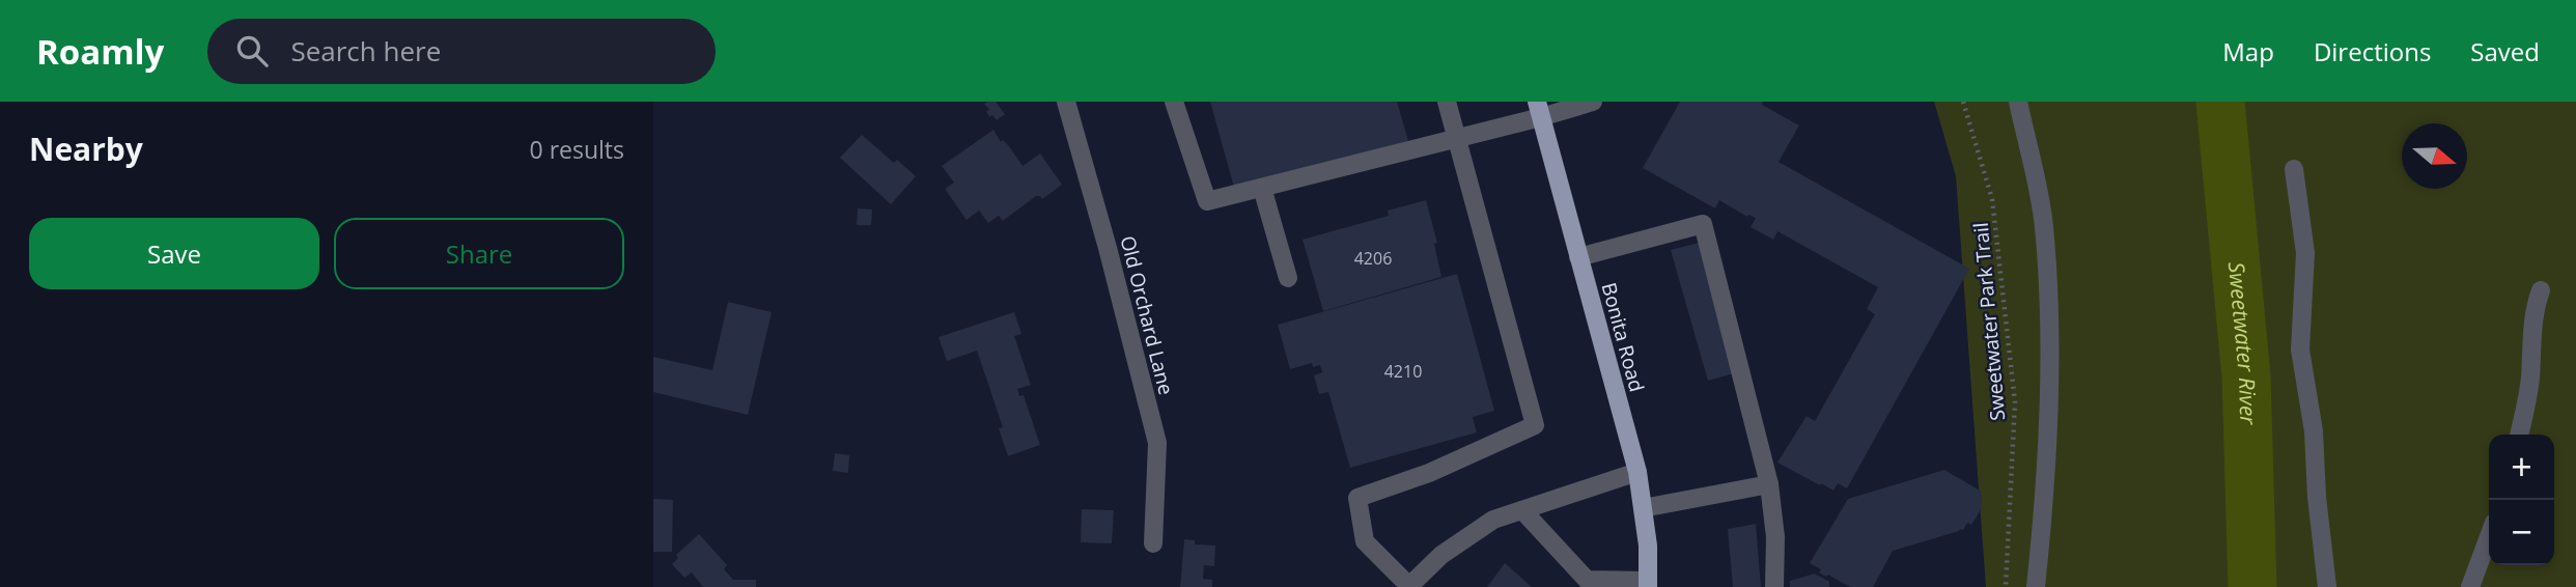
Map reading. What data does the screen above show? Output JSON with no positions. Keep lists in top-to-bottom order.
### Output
{
  "streets": {
    "main road": ["Bonita Road"],
    "street": ["Old Orchard Lane"],
    "path": ["Sweetwater Park Trail"]
  },
  "water": ["Sweetwater River"],
  "house_numbers": ["4206", "4210"],
  "north": "right",
  "page": {
    "header": "Roamly",
    "search": "Search here",
    "nav": ["Map", "Directions", "Saved"],
    "heading": ["Nearby", "0 results"],
    "buttons": ["Save", "Share"],
    "map_buttons": ["+", "−"]
  }
}
